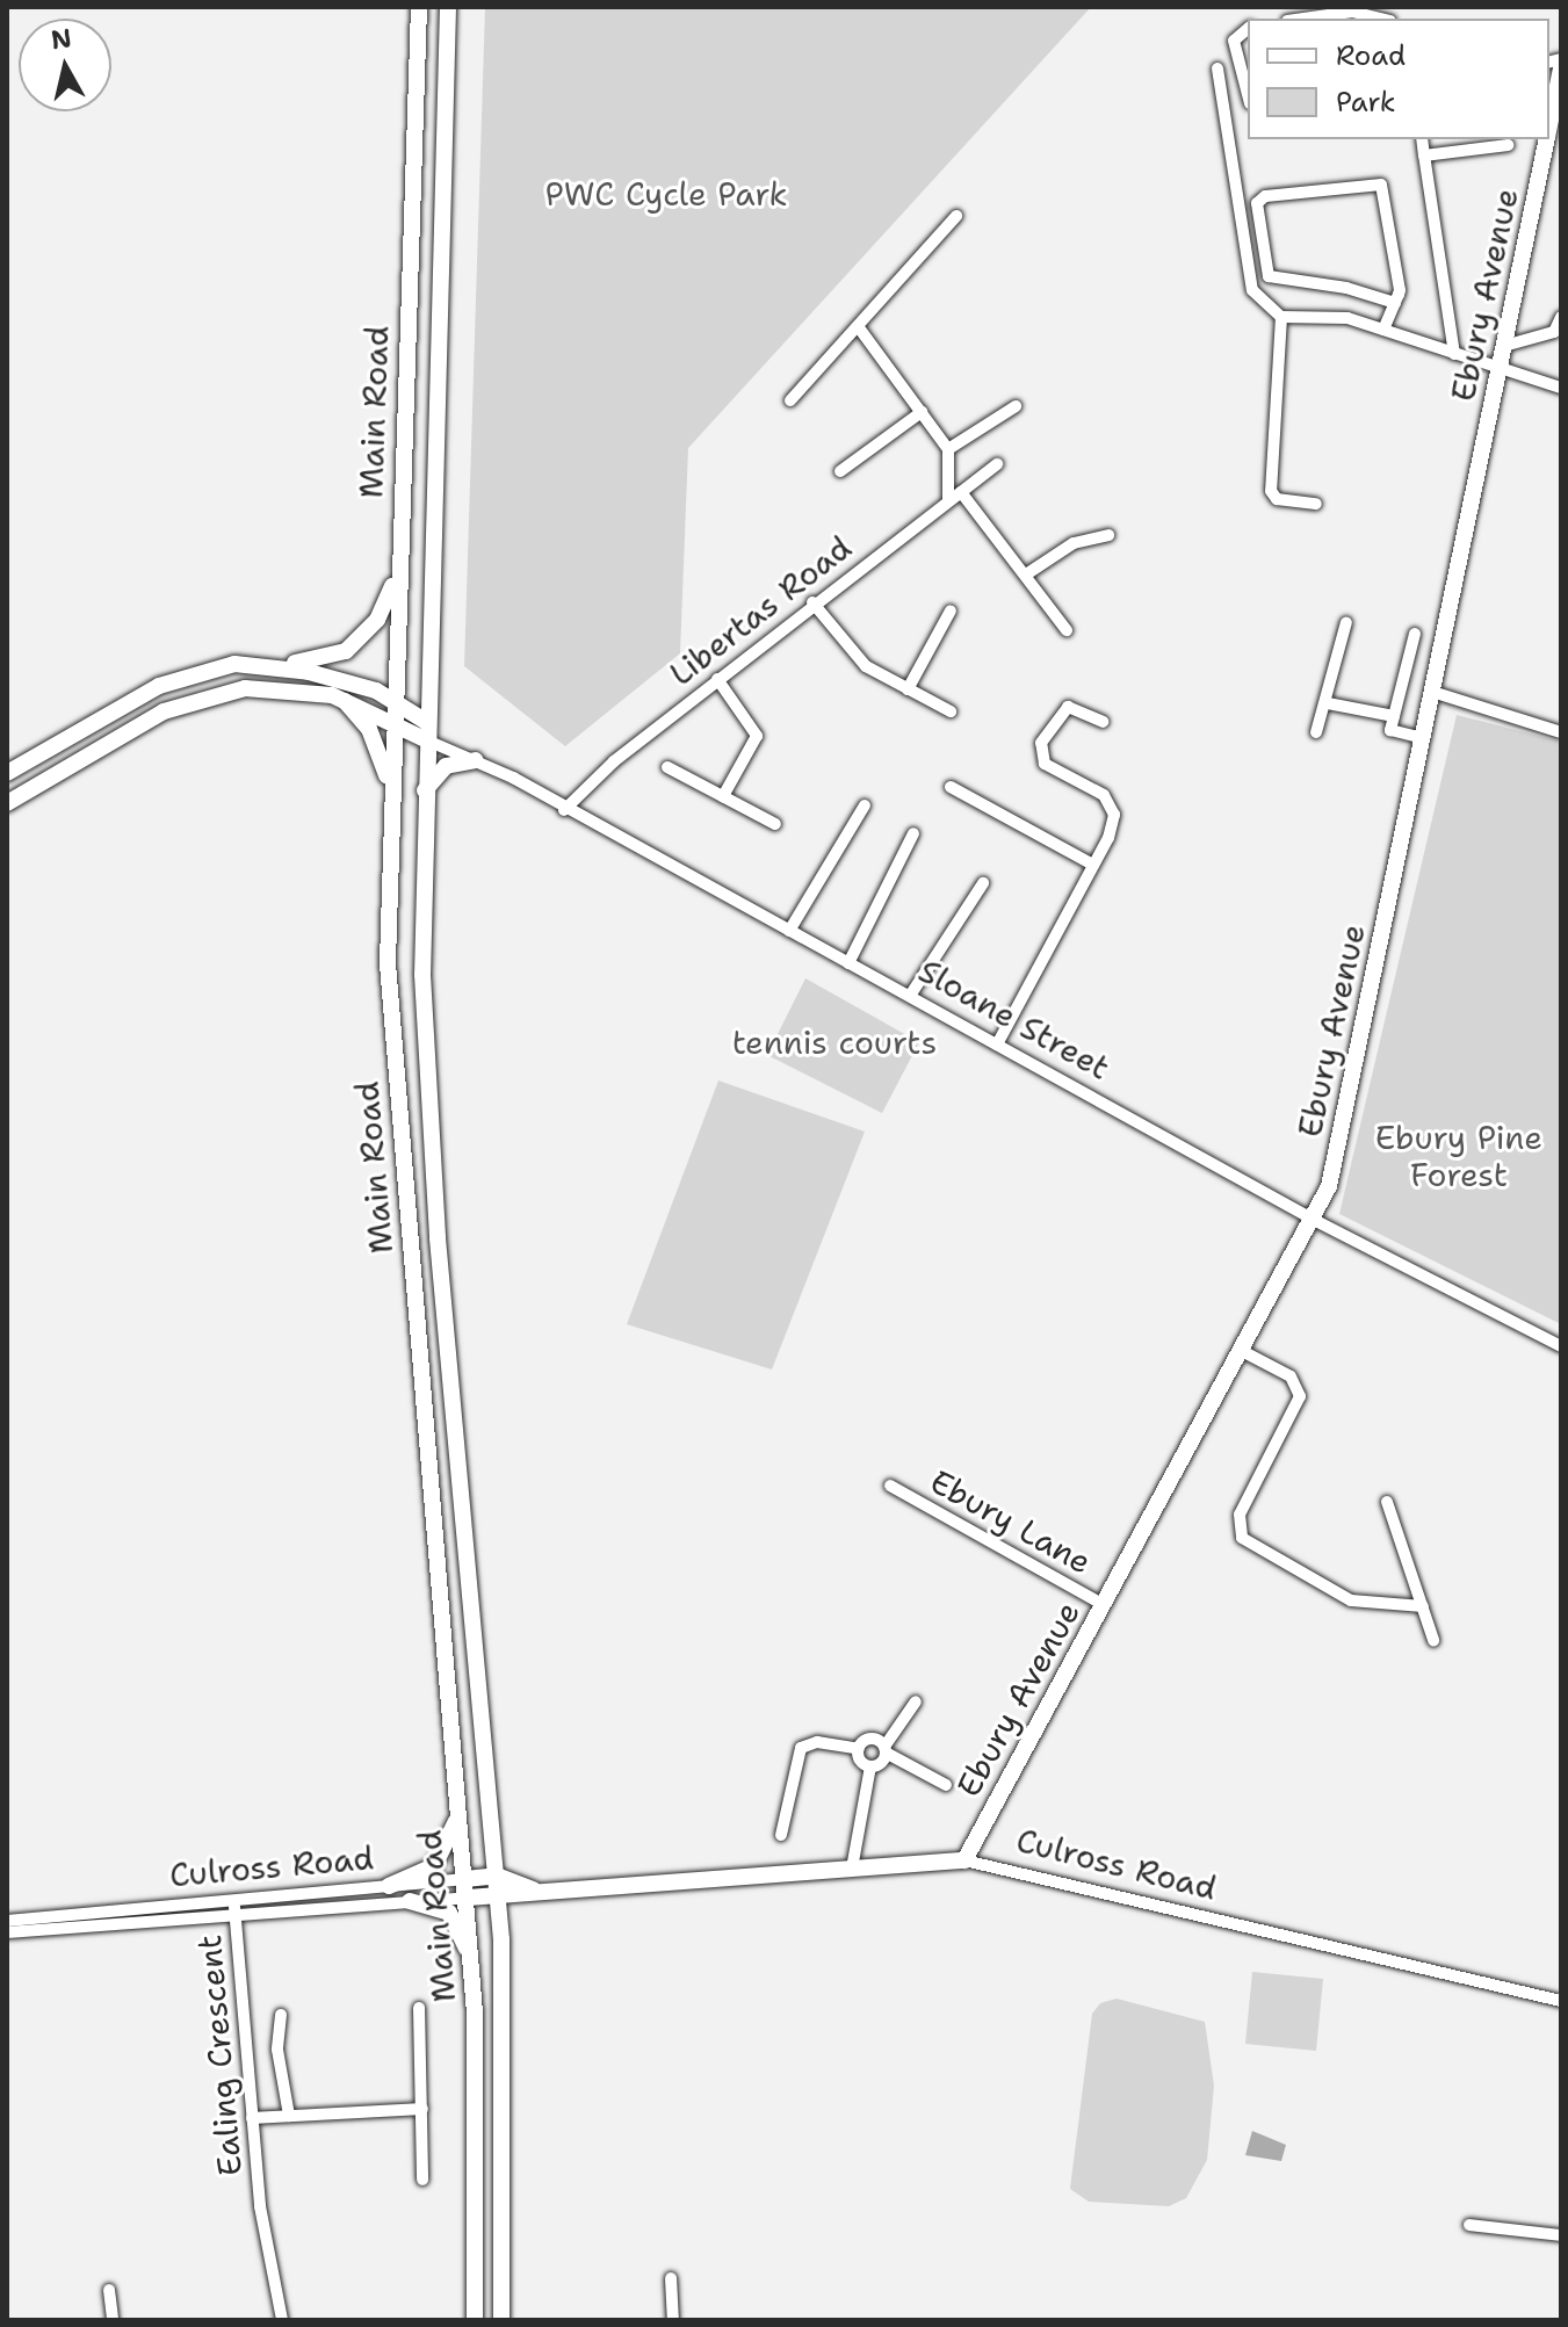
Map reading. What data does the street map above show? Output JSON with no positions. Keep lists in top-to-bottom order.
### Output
{
  "streets": {
    "main road": [
      "Ebury Avenue",
      "Main Road",
      "Sloane Street",
      "Culross Road"
    ],
    "street": ["Libertas Road", "Ebury Lane", "Ealing Crescent"]
  },
  "crossings": [
    ["Ebury Avenue", "Sloane Street"],
    ["Ebury Avenue", "Ebury Lane"],
    ["Ebury Avenue", "Culross Road"],
    ["Main Road", "Sloane Street"],
    ["Main Road", "Culross Road"],
    ["Libertas Road", "Sloane Street"],
    ["Culross Road", "Ealing Crescent"]
  ],
  "parks": ["PWC Cycle Park", "tennis courts", "Ebury Pine Forest"],
  "legend": ["Road", "Park"],
  "north": "top"
}
